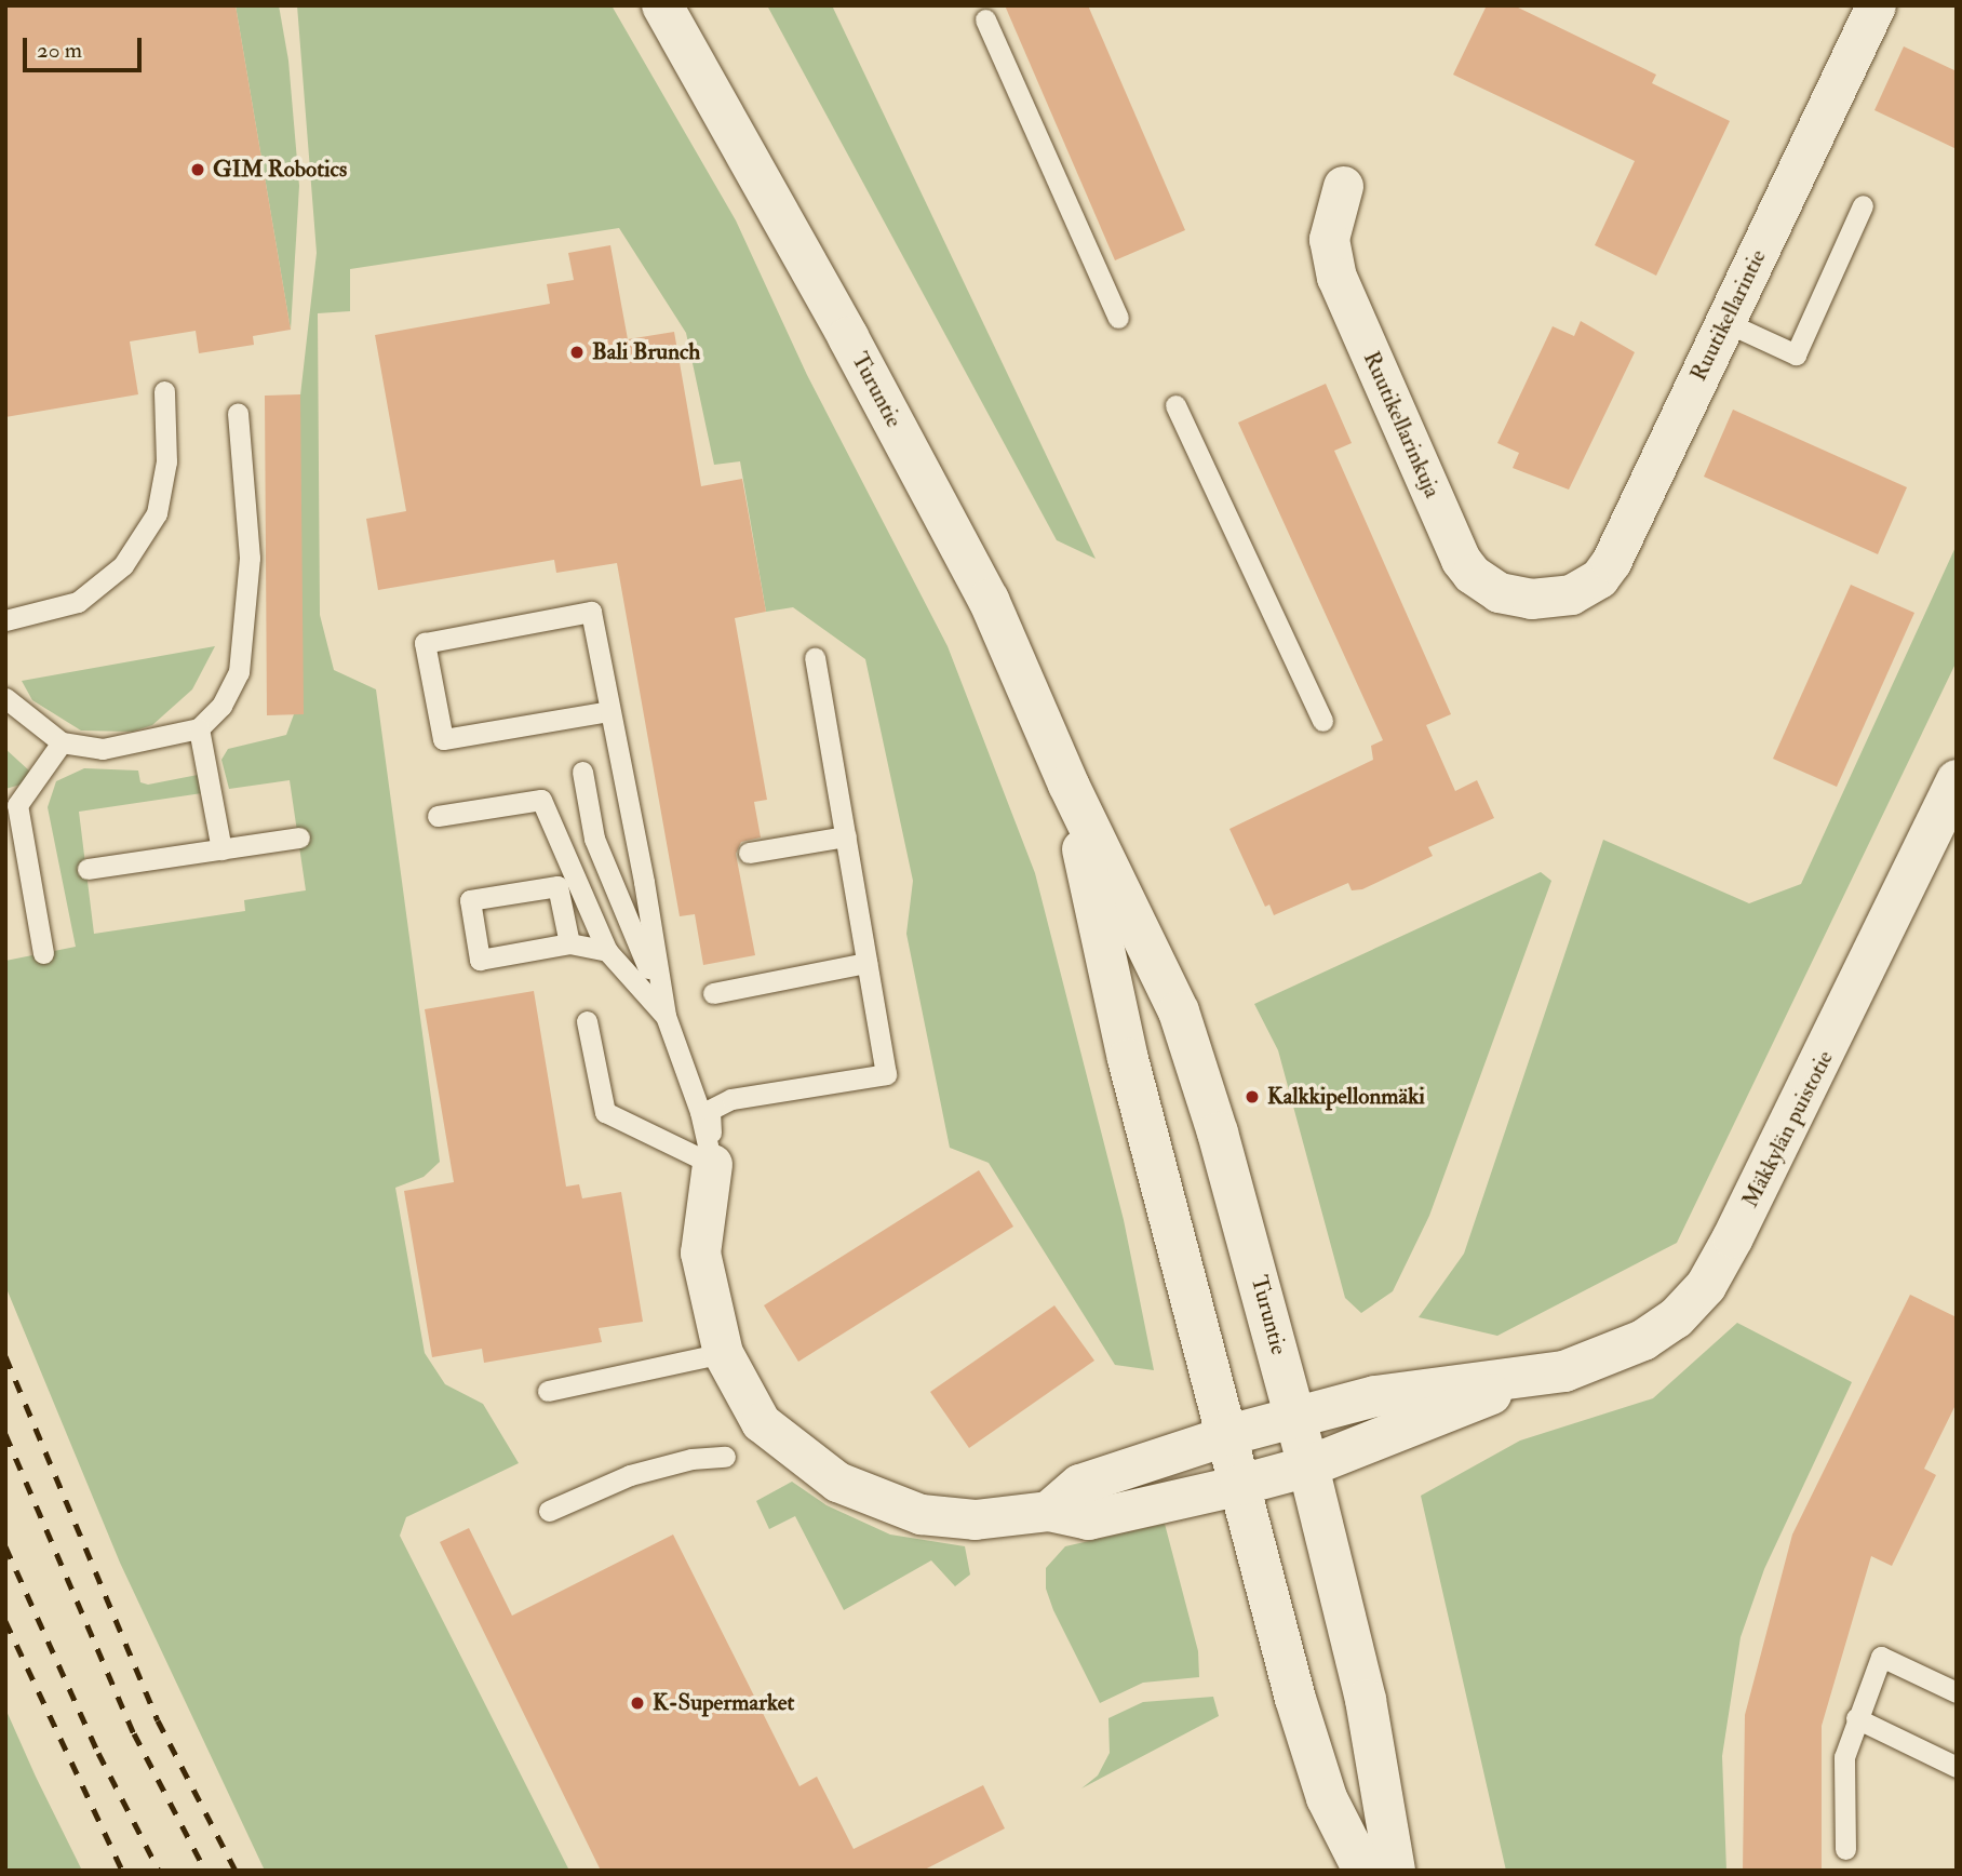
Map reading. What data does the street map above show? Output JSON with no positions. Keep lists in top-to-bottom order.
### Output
{
  "streets": {
    "main road": ["Turuntie", "Mäkkylän puistotie"],
    "street": ["Ruutikellarintie", "Ruutikellarinkuja"]
  },
  "crossings": [
    ["Ruutikellarintie", "Ruutikellarinkuja"],
    ["Turuntie", "Mäkkylän puistotie"]
  ],
  "places": [
    "GIM Robotics",
    "Bali Brunch",
    "Kalkkipellonmäki",
    "K-Supermarket"
  ],
  "scale_bar": "20 m"
}
